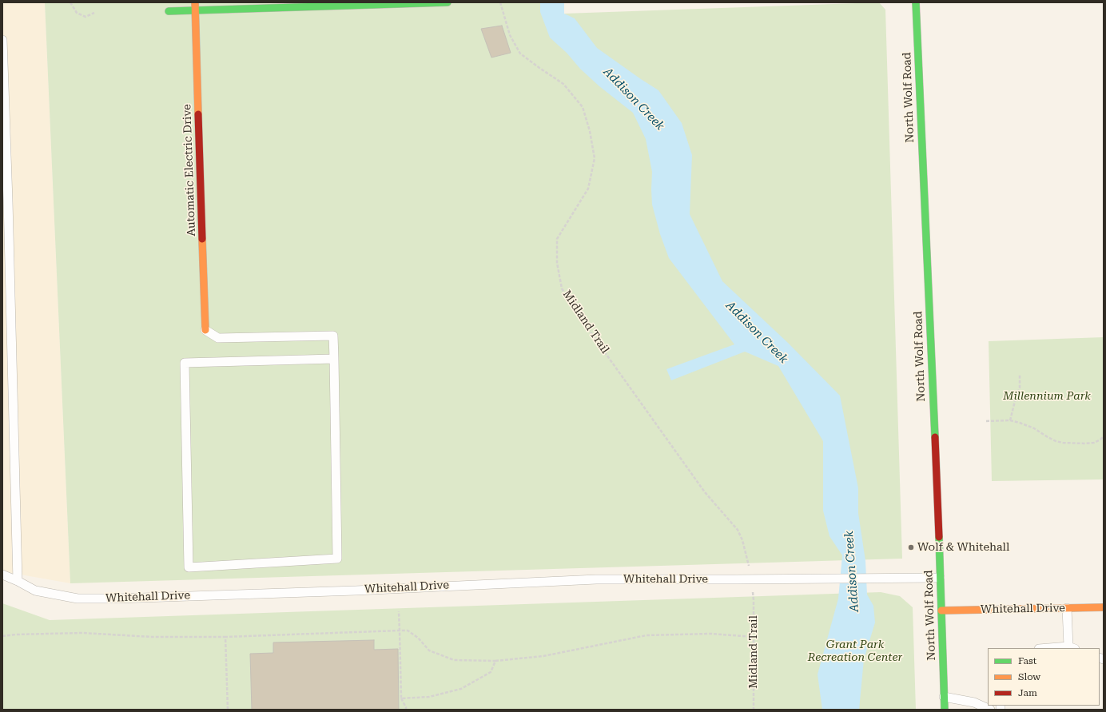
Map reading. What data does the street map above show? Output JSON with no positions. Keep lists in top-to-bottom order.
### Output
{
  "streets": {
    "street": ["North Wolf Road", "Automatic Electric Drive", "Whitehall Drive"],
    "path": ["Midland Trail"]
  },
  "crossings": [
    ["North Wolf Road", "Whitehall Drive"]
  ],
  "water": ["Addison Creek"],
  "parks": ["Millennium Park", "Grant Park Recreation Center"],
  "places": ["Wolf & Whitehall"],
  "legend": ["Fast", "Slow", "Jam"]
}
